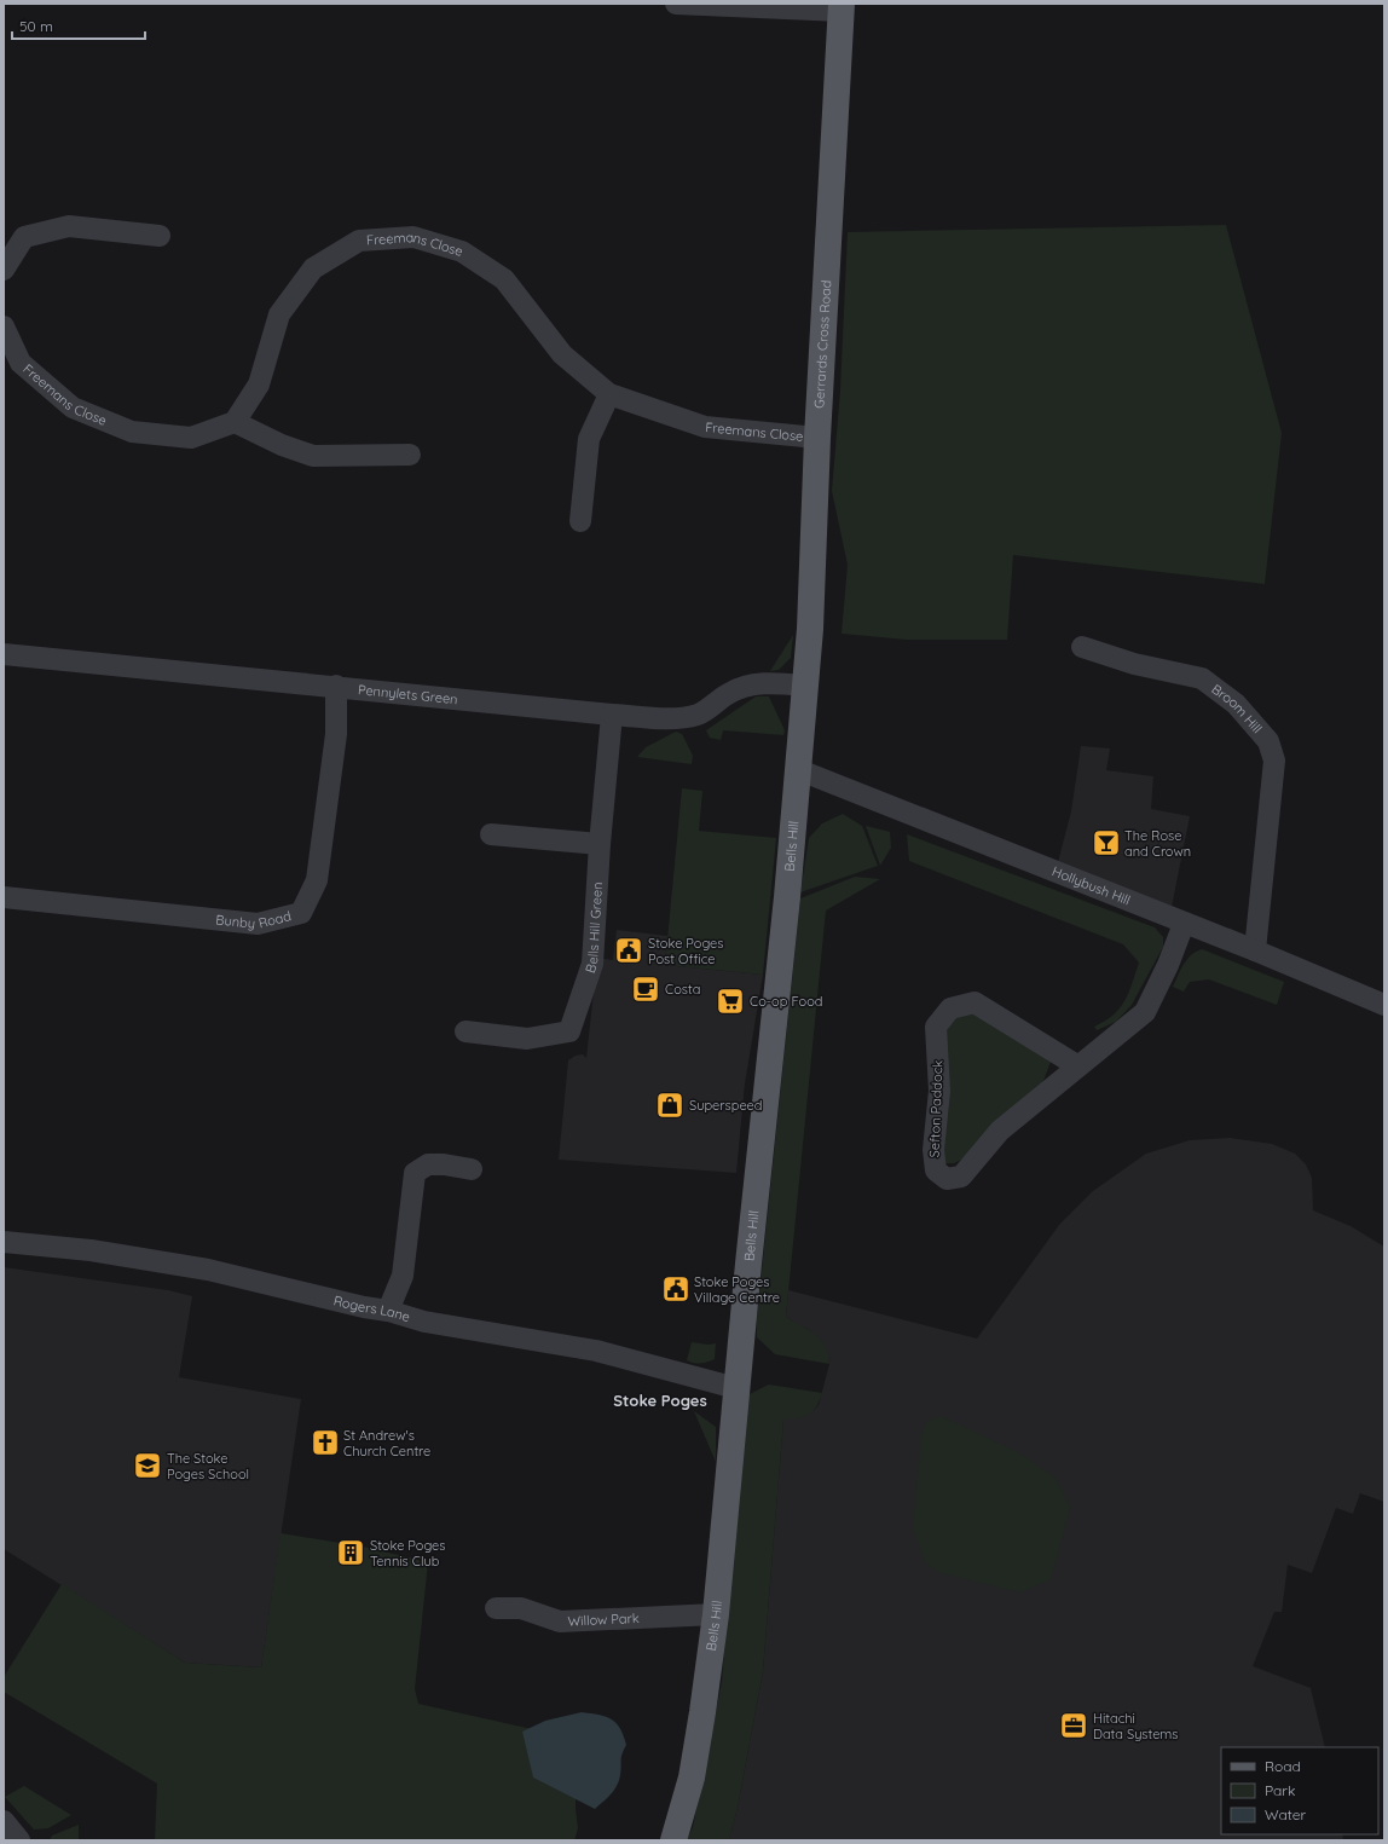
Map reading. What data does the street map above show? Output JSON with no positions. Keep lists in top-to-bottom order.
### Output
{
  "streets": {
    "main road": ["Gerrards Cross Road", "Bells Hill"],
    "street": [
      "Freemans Close",
      "Pennylets Green",
      "Broom Hill",
      "Hollybush Hill",
      "Bunby Road",
      "Bells Hill Green",
      "Sefton Paddock",
      "Rogers Lane",
      "Willow Park"
    ]
  },
  "crossings": [
    ["Freemans Close", "Gerrards Cross Road"],
    ["Gerrards Cross Road", "Pennylets Green"],
    ["Gerrards Cross Road", "Bells Hill"],
    ["Pennylets Green", "Bells Hill"],
    ["Pennylets Green", "Bunby Road"],
    ["Pennylets Green", "Bells Hill Green"],
    ["Broom Hill", "Hollybush Hill"],
    ["Bells Hill", "Hollybush Hill"],
    ["Bells Hill", "Rogers Lane"],
    ["Bells Hill", "Willow Park"],
    ["Hollybush Hill", "Sefton Paddock"]
  ],
  "districts": ["Stoke Poges"],
  "places": {
    "bar": ["The Rose and Crown"],
    "public building": ["Stoke Poges Post Office", "Stoke Poges Village Centre"],
    "cafe": ["Costa"],
    "supermarket": ["Co-op Food"],
    "shop": ["Superspeed"],
    "church": ["St Andrew's Church Centre"],
    "school or university": ["The Stoke Poges School"],
    "building": ["Stoke Poges Tennis Club"],
    "office": ["Hitachi Data Systems"]
  },
  "legend": ["Road", "Park", "Water"],
  "scale_bar": "50 m"
}
